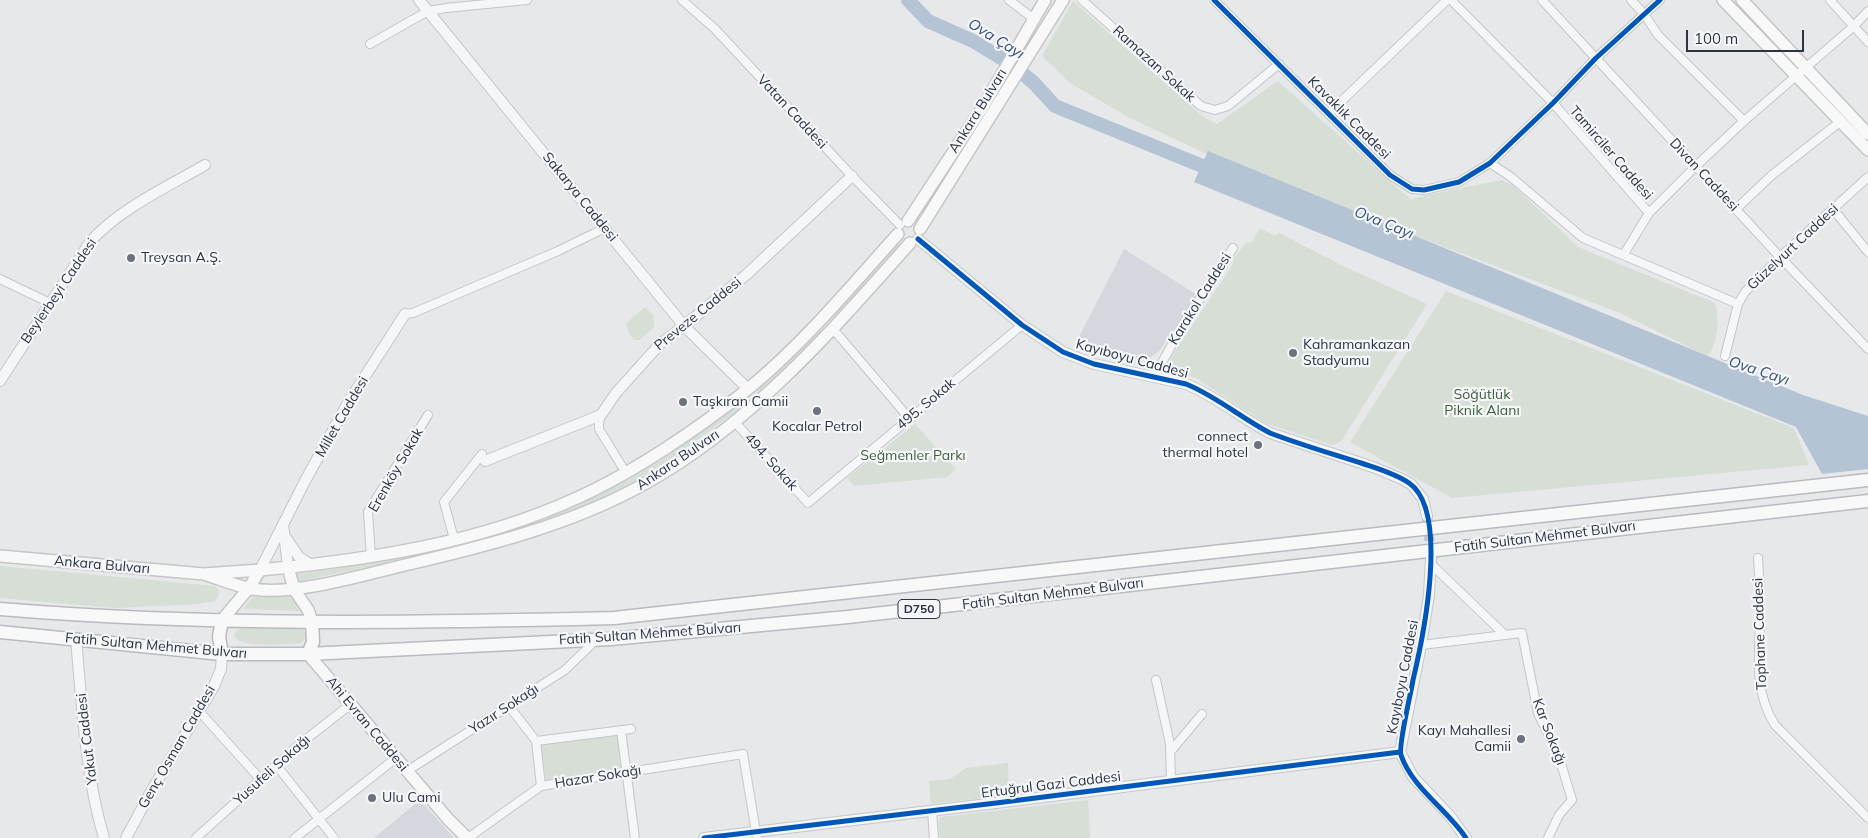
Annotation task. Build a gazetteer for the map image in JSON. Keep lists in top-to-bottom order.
{
  "streets": {
    "highway": ["Fatih Sultan Mehmet Bulvarı", "D750"],
    "main road": ["Ankara Bulvarı", "Ahi Evran Caddesi"],
    "street": [
      "Ramazan Sokak",
      "Vatan Caddesi",
      "Kavaklık Caddesi",
      "Tamirciler Caddesi",
      "Divan Caddesi",
      "Sakarya Caddesi",
      "Güzelyurt Caddesi",
      "Beylerbeyi Caddesi",
      "Karakol Caddesi",
      "Preveze Caddesi",
      "Kayıboyu Caddesi",
      "495. Sokak",
      "Millet Caddesi",
      "494. Sokak",
      "Erenköy Sokak",
      "Tophane Caddesi",
      "Yazır Sokağı",
      "Kar Sokağı",
      "Yakut Caddesi",
      "Genç Osman Caddesi",
      "Yusufeli Sokağı",
      "Hazar Sokağı",
      "Ertuğrul Gazi Caddesi"
    ]
  },
  "crossings": [
    ["Ramazan Sokak", "Kavaklık Caddesi"],
    ["Ankara Bulvarı", "Vatan Caddesi"],
    ["Ankara Bulvarı", "Sakarya Caddesi"],
    ["Ankara Bulvarı", "Kayıboyu Caddesi"],
    ["Ankara Bulvarı", "Millet Caddesi"],
    ["Ankara Bulvarı", "494. Sokak"],
    ["Ankara Bulvarı", "Erenköy Sokak"],
    ["Vatan Caddesi", "Preveze Caddesi"],
    ["Kavaklık Caddesi", "Tamirciler Caddesi"],
    ["Kavaklık Caddesi", "Divan Caddesi"],
    ["Divan Caddesi", "Güzelyurt Caddesi"],
    ["Sakarya Caddesi", "Preveze Caddesi"],
    ["Karakol Caddesi", "Kayıboyu Caddesi"],
    ["Kayıboyu Caddesi", "495. Sokak"],
    ["Kayıboyu Caddesi", "Ertuğrul Gazi Caddesi"],
    ["495. Sokak", "494. Sokak"],
    ["Fatih Sultan Mehmet Bulvarı", "Yazır Sokağı"],
    ["Fatih Sultan Mehmet Bulvarı", "Ahi Evran Caddesi"],
    ["Fatih Sultan Mehmet Bulvarı", "Yakut Caddesi"],
    ["Fatih Sultan Mehmet Bulvarı", "Genç Osman Caddesi"],
    ["Yazır Sokağı", "Ahi Evran Caddesi"],
    ["Ahi Evran Caddesi", "Yusufeli Sokağı"],
    ["Ahi Evran Caddesi", "Hazar Sokağı"],
    ["Hazar Sokağı", "Ertuğrul Gazi Caddesi"]
  ],
  "water": ["Ova Çayı"],
  "parks": ["Söğütlük Piknik Alanı", "Seğmenler Parkı"],
  "places": [
    "Treysan A.Ş.",
    "Kahramankazan Stadyumu",
    "Taşkıran Camii",
    "Kocalar Petrol",
    "connect thermal hotel",
    "Kayı Mahallesi Camii",
    "Ulu Cami"
  ],
  "scale_bar": "100 m"
}
